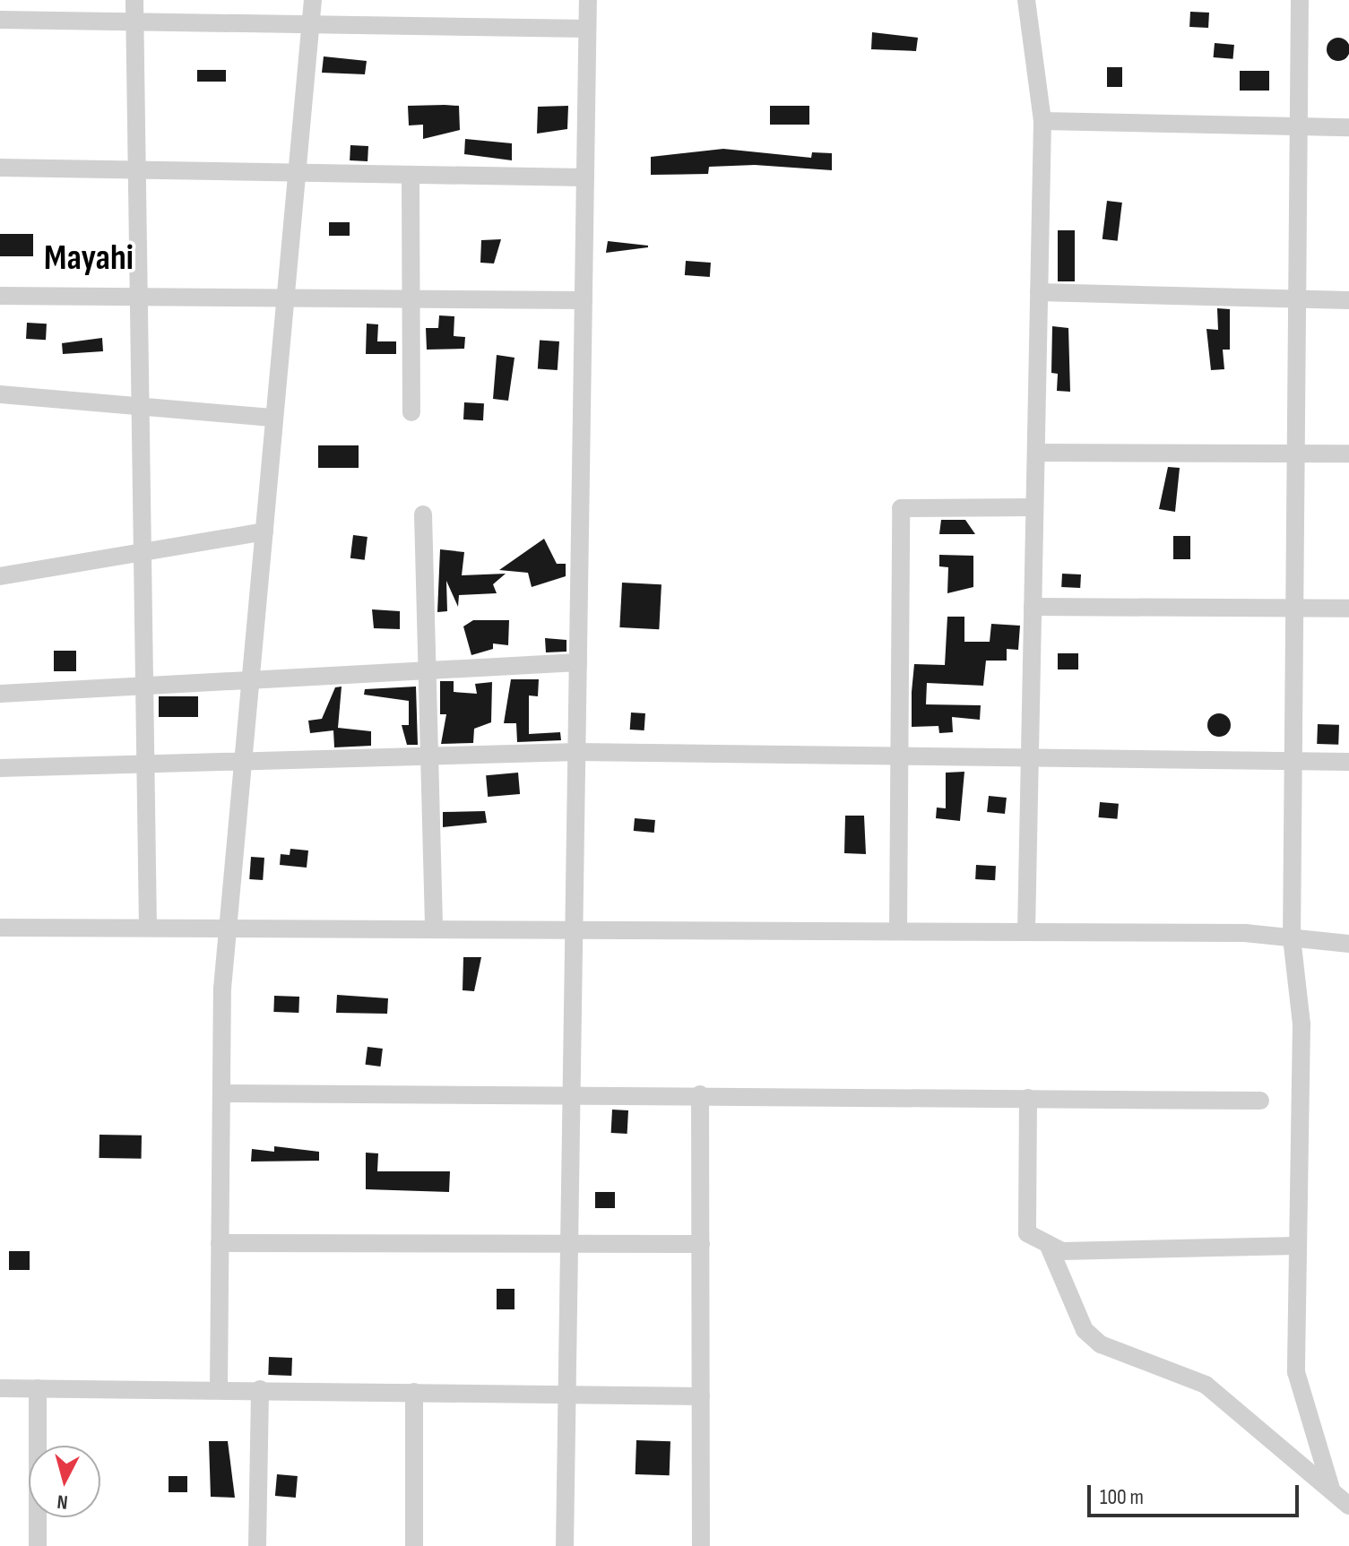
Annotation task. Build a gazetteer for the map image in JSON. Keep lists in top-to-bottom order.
{
  "districts": ["Mayahi"],
  "scale_bar": "100 m",
  "north": "bottom"
}
